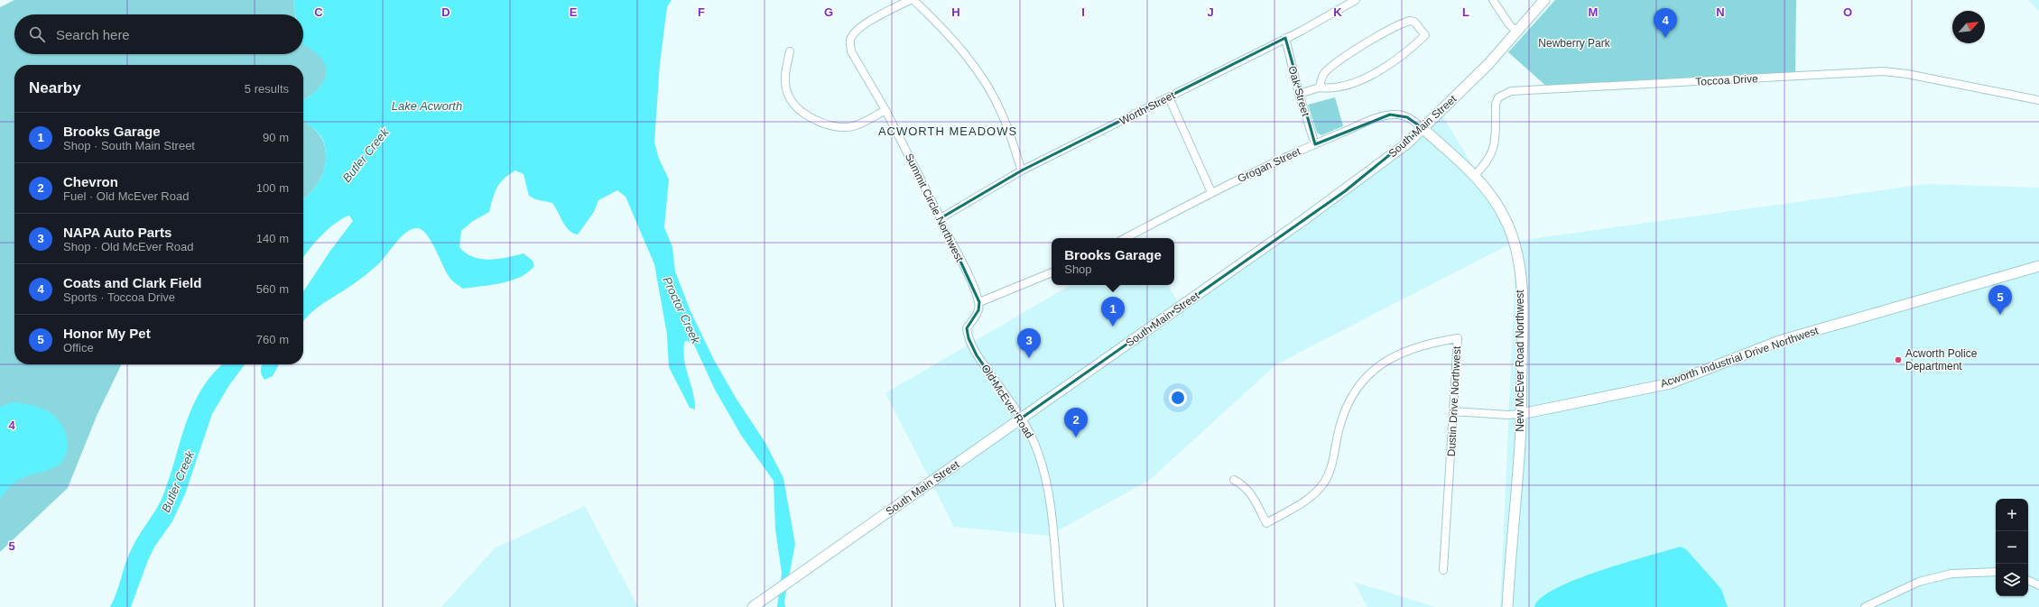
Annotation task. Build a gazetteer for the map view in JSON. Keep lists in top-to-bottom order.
{
  "streets": {
    "street": [
      "Toccoa Drive",
      "Oak Street",
      "Worth Street",
      "South Main Street",
      "Grogan Street",
      "Summit Circle Northwest",
      "Acworth Industrial Drive Northwest",
      "New McEver Road Northwest",
      "Old McEver Road",
      "Dustin Drive Northwest"
    ]
  },
  "crossings": [
    ["Toccoa Drive", "New McEver Road Northwest"],
    ["Oak Street", "Worth Street"],
    ["Oak Street", "Grogan Street"],
    ["Worth Street", "Summit Circle Northwest"],
    ["South Main Street", "Grogan Street"],
    ["South Main Street", "New McEver Road Northwest"],
    ["South Main Street", "Old McEver Road"],
    ["Grogan Street", "New McEver Road Northwest"],
    ["Summit Circle Northwest", "Old McEver Road"],
    ["Acworth Industrial Drive Northwest", "New McEver Road Northwest"]
  ],
  "districts": ["ACWORTH MEADOWS"],
  "water": ["Lake Acworth", "Butler Creek", "Proctor Creek"],
  "parks": ["Newberry Park"],
  "places": ["Acworth Police Department"],
  "north": "top right",
  "page": {
    "pins": [
      "4",
      "5",
      "1",
      "3",
      "2"
    ],
    "search": "Search here",
    "heading": ["Nearby", "5 results"],
    "list": [
      {
        "mark": "1",
        "name": "Brooks Garage",
        "note": "Shop · South Main Street",
        "value": "90 m"
      },
      {
        "mark": "2",
        "name": "Chevron",
        "note": "Fuel · Old McEver Road",
        "value": "100 m"
      },
      {
        "mark": "3",
        "name": "NAPA Auto Parts",
        "note": "Shop · Old McEver Road",
        "value": "140 m"
      },
      {
        "mark": "4",
        "name": "Coats and Clark Field",
        "note": "Sports · Toccoa Drive",
        "value": "560 m"
      },
      {
        "mark": "5",
        "name": "Honor My Pet",
        "note": "Office",
        "value": "760 m"
      }
    ],
    "popup": ["Brooks Garage", "Shop"],
    "map_buttons": ["+", "−"]
  },
  "grid": {
    "columns": [
      "C",
      "D",
      "E",
      "F",
      "G",
      "H",
      "I",
      "J",
      "K",
      "L",
      "M",
      "N",
      "O"
    ],
    "rows": ["4", "5"]
  }
}
